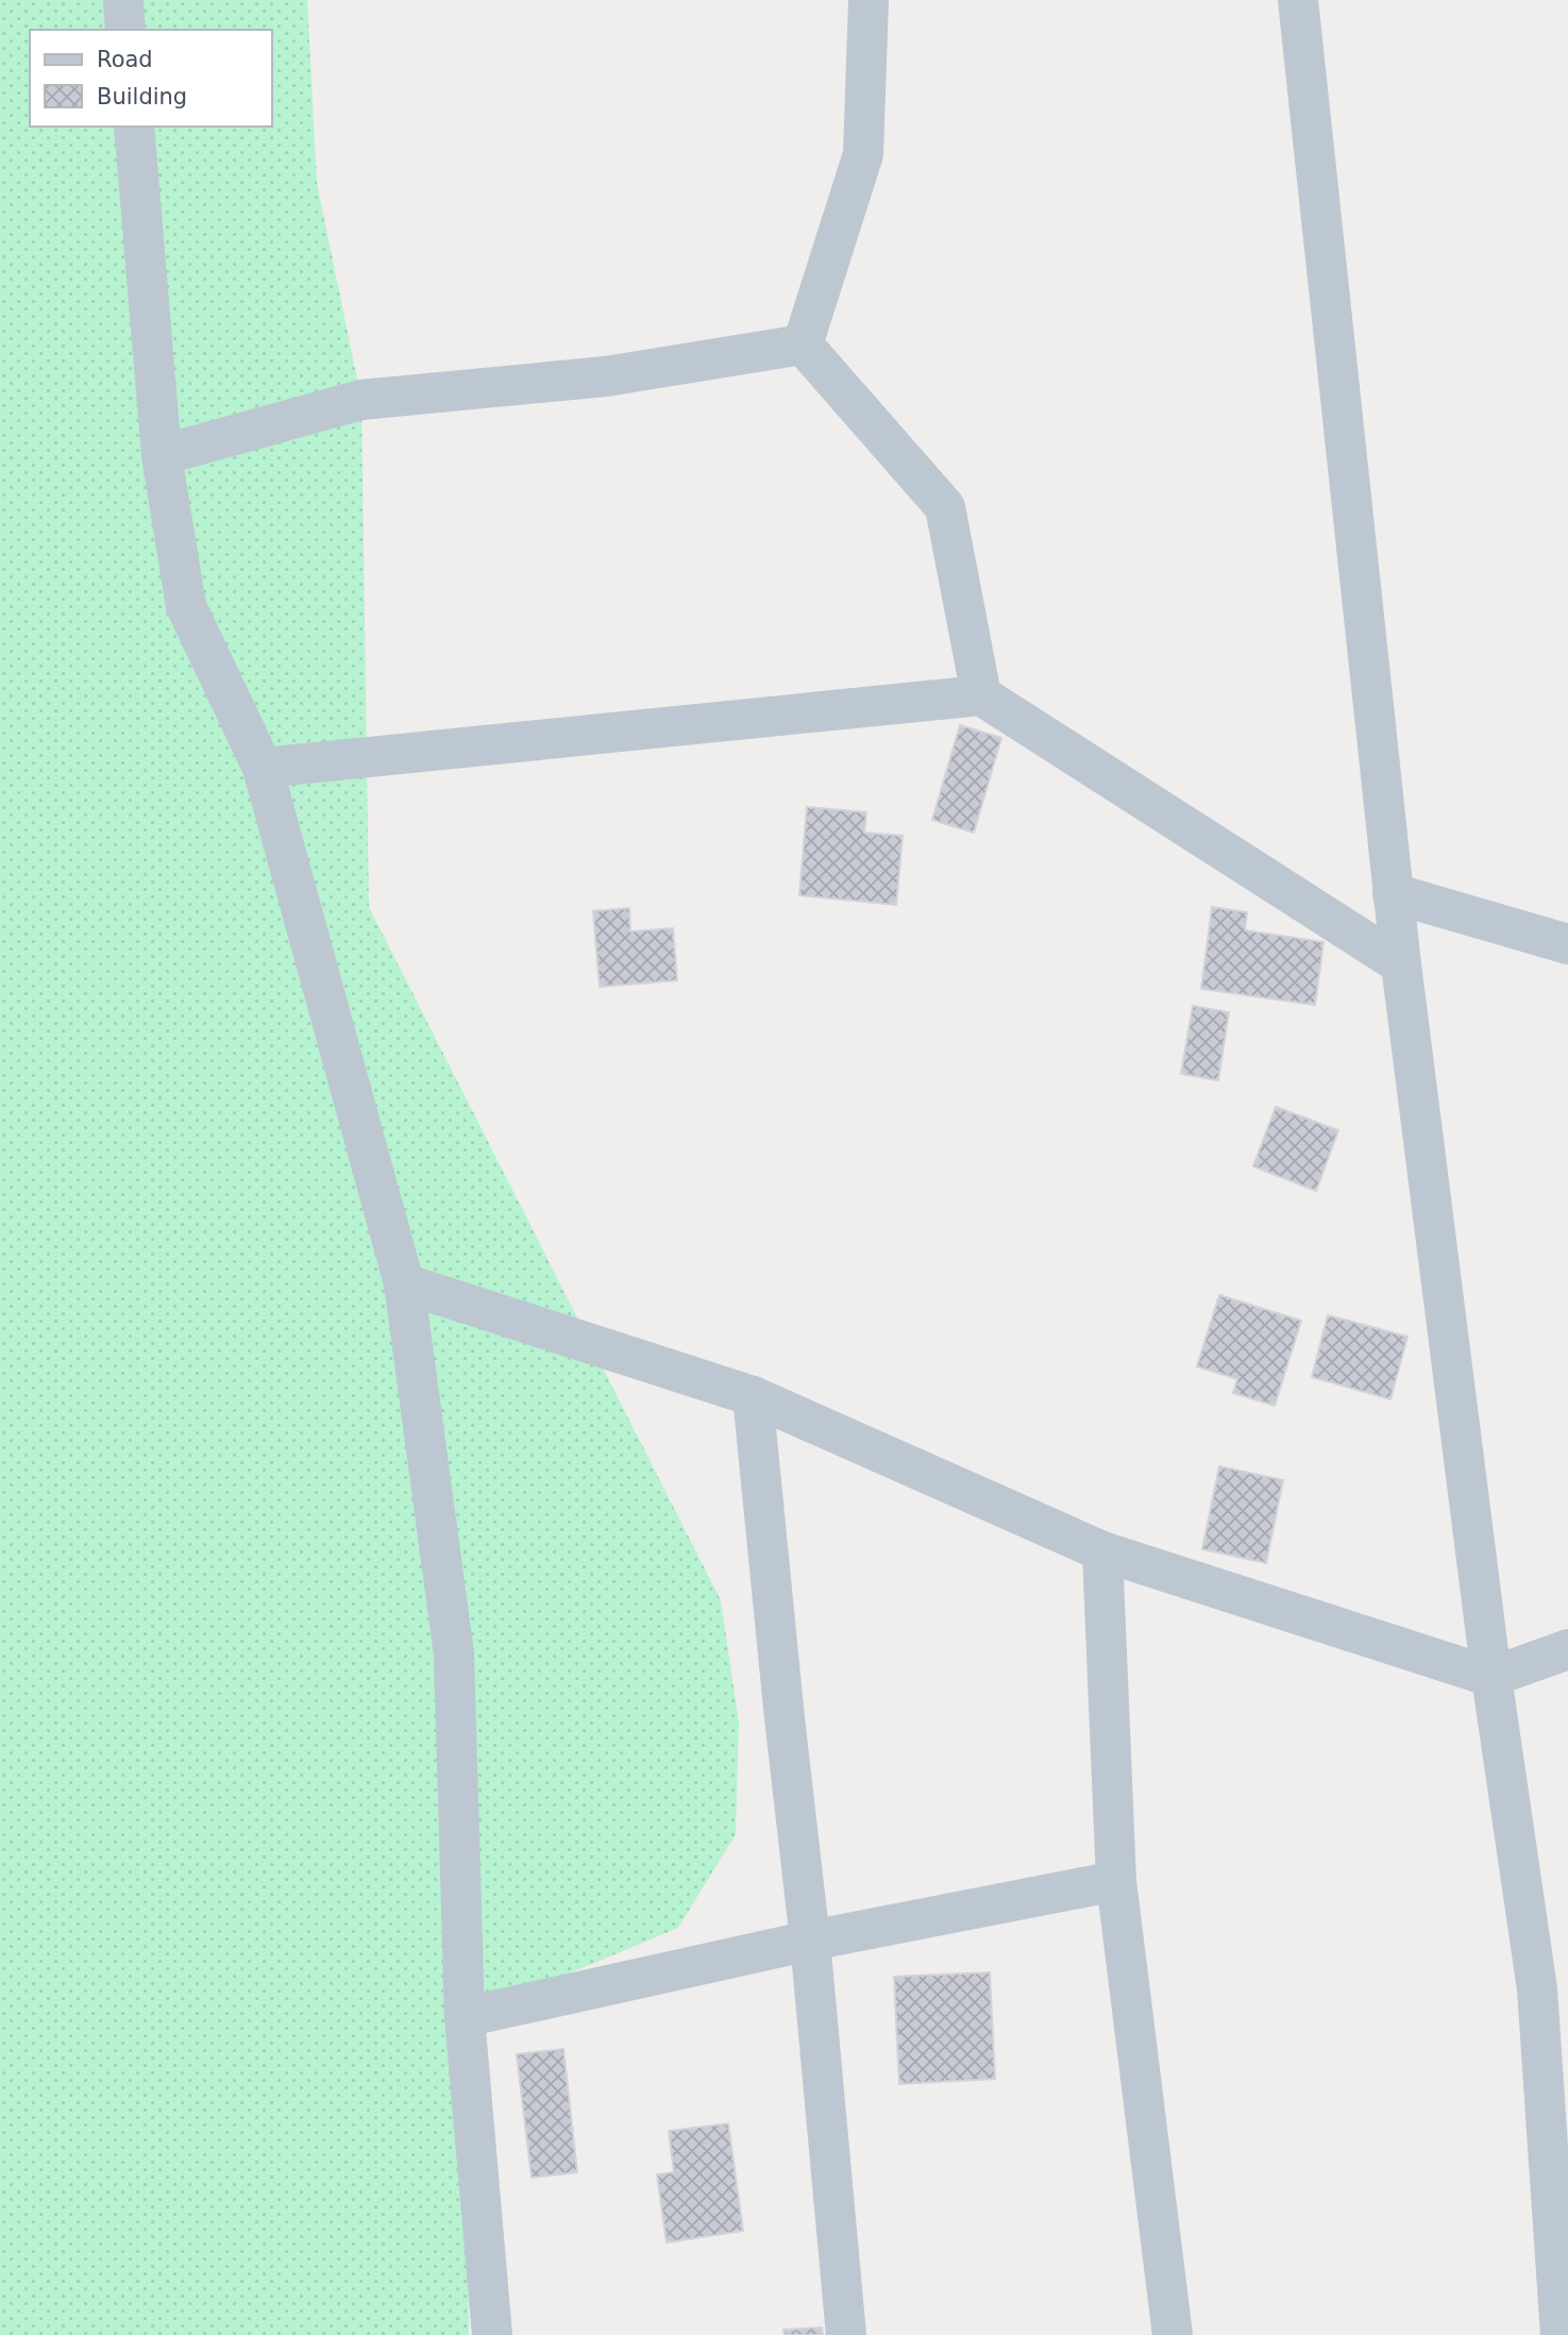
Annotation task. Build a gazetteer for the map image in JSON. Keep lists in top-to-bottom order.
{
  "legend": ["Road", "Building"]
}
